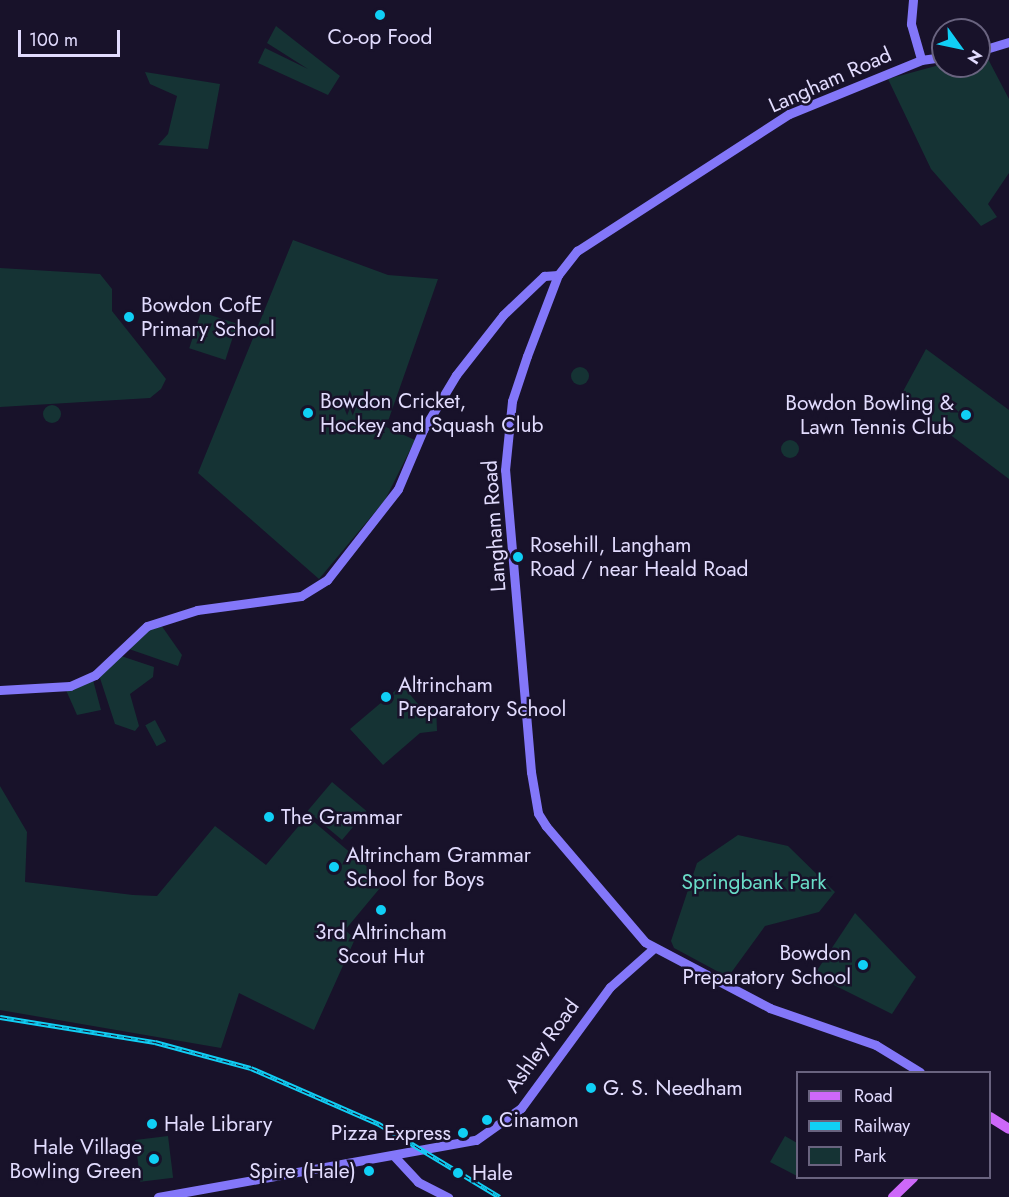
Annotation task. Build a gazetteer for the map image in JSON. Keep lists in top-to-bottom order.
{
  "streets": {
    "main road": ["Langham Road", "Ashley Road"]
  },
  "crossings": [
    ["Langham Road", "Ashley Road"]
  ],
  "parks": ["Springbank Park"],
  "places": [
    "Co-op Food",
    "Bowdon CofE Primary School",
    "Bowdon Cricket, Hockey and Squash Club",
    "Bowdon Bowling & Lawn Tennis Club",
    "Rosehill, Langham Road / near Heald Road",
    "Altrincham Preparatory School",
    "The Grammar",
    "Altrincham Grammar School for Boys",
    "3rd Altrincham Scout Hut",
    "Bowdon Preparatory School",
    "G. S. Needham",
    "Cinamon",
    "Hale Library",
    "Pizza Express",
    "Hale Village Bowling Green",
    "Spire (Hale)",
    "Hale"
  ],
  "legend": ["Road", "Railway", "Park"],
  "scale_bar": "100 m",
  "north": "bottom right"
}
